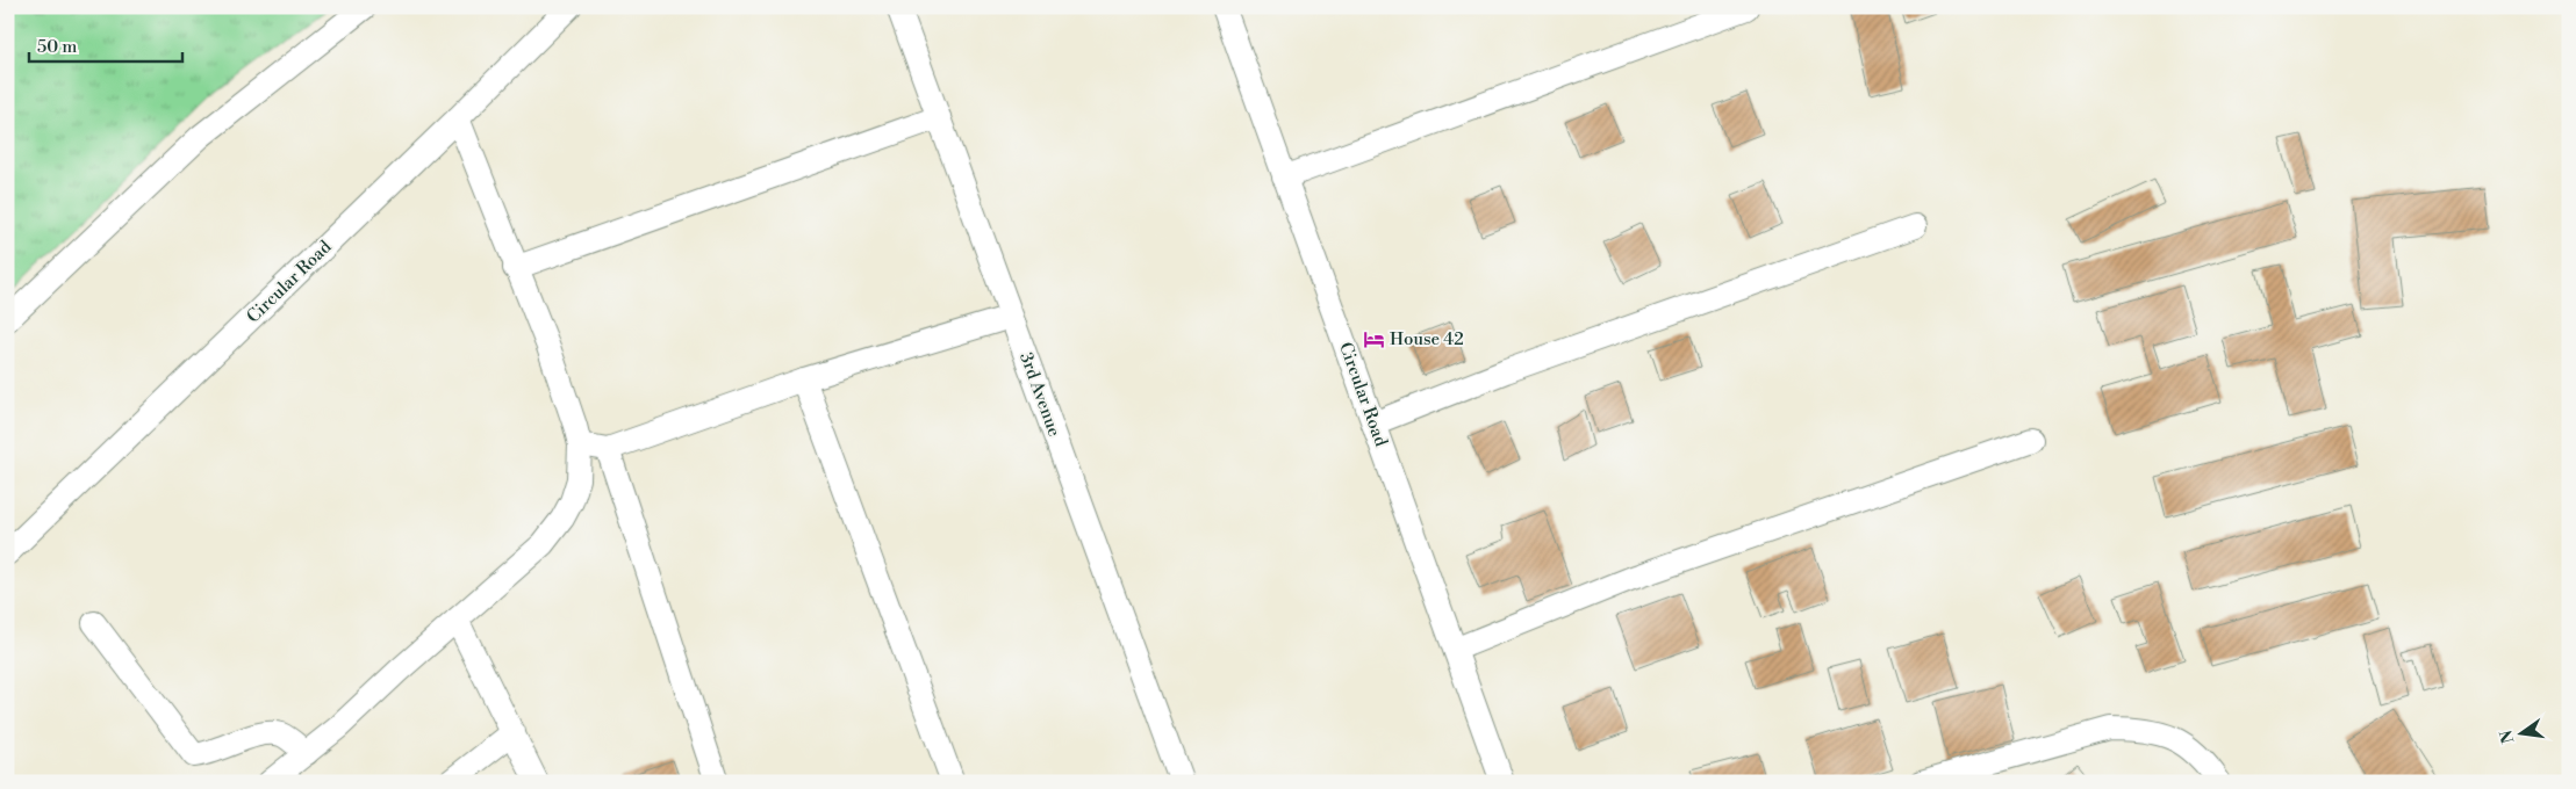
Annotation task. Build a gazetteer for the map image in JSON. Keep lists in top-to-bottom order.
{
  "streets": {
    "street": ["Circular Road", "3rd Avenue"]
  },
  "places": {
    "hotel": ["House 42"]
  },
  "scale_bar": "50 m",
  "north": "left"
}
